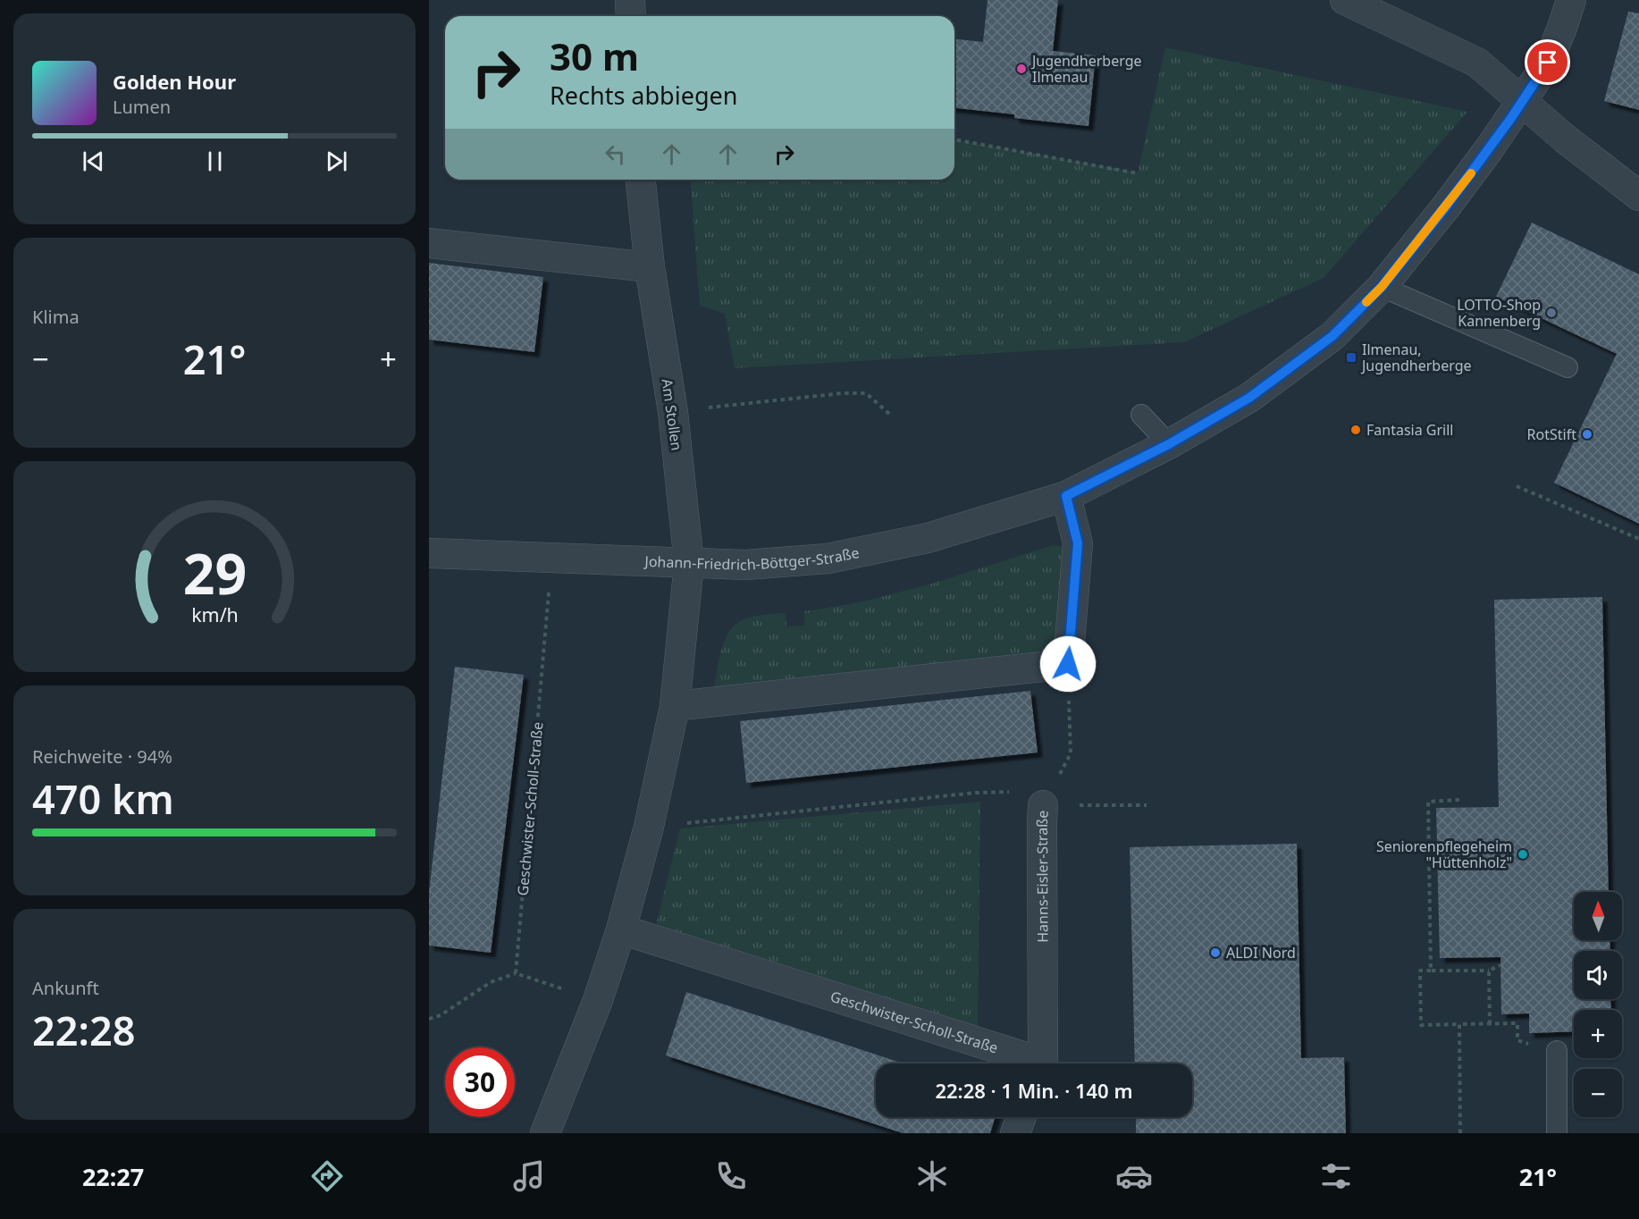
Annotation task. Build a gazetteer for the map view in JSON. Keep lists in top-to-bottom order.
{
  "streets": {
    "street": [
      "Am Stollen",
      "Johann-Friedrich-Böttger-Straße",
      "Geschwister-Scholl-Straße",
      "Hanns-Eisler-Straße"
    ]
  },
  "crossings": [
    ["Am Stollen", "Johann-Friedrich-Böttger-Straße"],
    ["Johann-Friedrich-Böttger-Straße", "Geschwister-Scholl-Straße"]
  ],
  "places": {
    "other": [
      "Jugendherberge Ilmenau",
      "LOTTO-Shop Kannenberg",
      "Fantasia Grill",
      "RotStift",
      "Seniorenpflegeheim \"Hüttenholz\"",
      "ALDI Nord"
    ],
    "transit": ["Ilmenau, Jugendherberge"]
  },
  "north": "top",
  "page": {
    "turn": ["30 m", "Rechts abbiegen"],
    "song": ["Golden Hour", "Lumen"],
    "tile": [
      "Klima",
      ["Reichweite · 94%", "470 km"],
      ["Ankunft", "22:28"]
    ],
    "heat": ["−", "21°", "+"],
    "map_buttons": ["+", "−"],
    "limit": "30",
    "trip": "22:28 · 1 Min. · 140 m",
    "tabs": ["22:27", "21°"],
    "gauge": ["29", "km/h"]
  }
}
